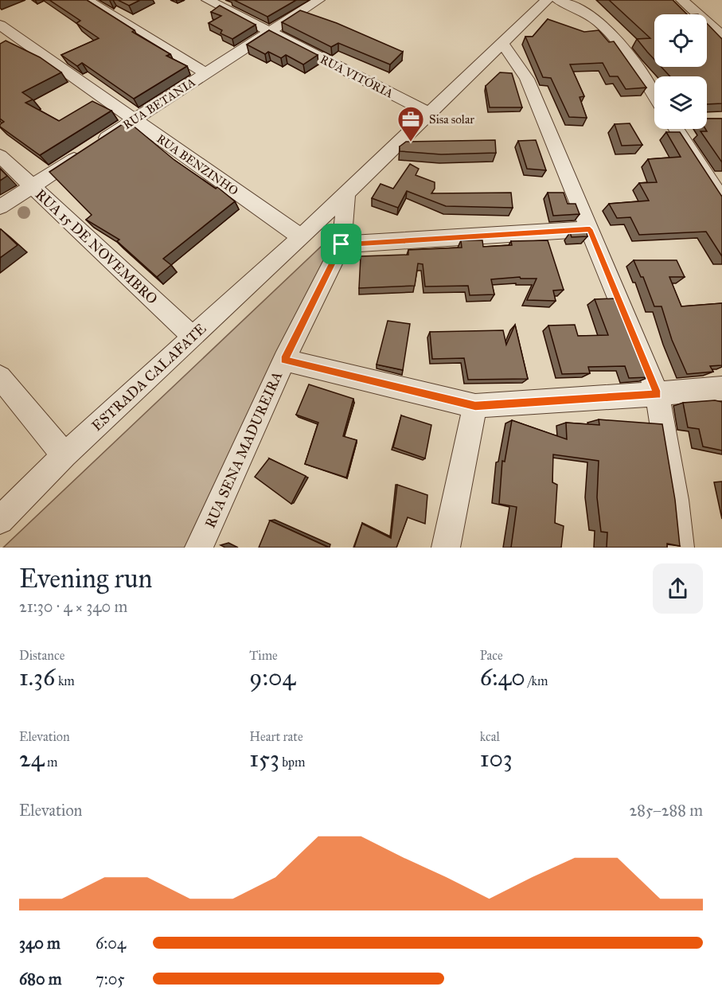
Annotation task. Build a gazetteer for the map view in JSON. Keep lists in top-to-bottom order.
{
  "streets": {
    "street": [
      "RUA VITÓRIA",
      "RUA BETANIA",
      "RUA BENZINHO",
      "RUA 15 DE NOVEMBRO",
      "ESTRADA CALAFATE",
      "RUA SENA MADUREIRA"
    ]
  },
  "crossings": [
    ["RUA VITÓRIA", "RUA BETANIA"],
    ["RUA VITÓRIA", "ESTRADA CALAFATE"],
    ["RUA BETANIA", "RUA BENZINHO"],
    ["RUA BETANIA", "RUA 15 DE NOVEMBRO"],
    ["RUA BENZINHO", "ESTRADA CALAFATE"],
    ["RUA 15 DE NOVEMBRO", "ESTRADA CALAFATE"],
    ["ESTRADA CALAFATE", "RUA SENA MADUREIRA"]
  ],
  "places": {
    "office": ["Sisa solar"]
  },
  "page": {
    "heading": ["Evening run", "21:30 · 4 × 340 m"],
    "stats": [
      ["Distance", "1.36 km"],
      ["Time", "9:04"],
      ["Pace", "6:40 /km"],
      ["Elevation", "24 m"],
      ["Heart rate", "153 bpm"],
      ["kcal", "103"]
    ],
    "chart": ["Elevation", "285–288 m"],
    "list": [
      {
        "name": "340 m",
        "note": "6:04"
      },
      {
        "name": "680 m",
        "note": "7:05"
      }
    ]
  }
}
